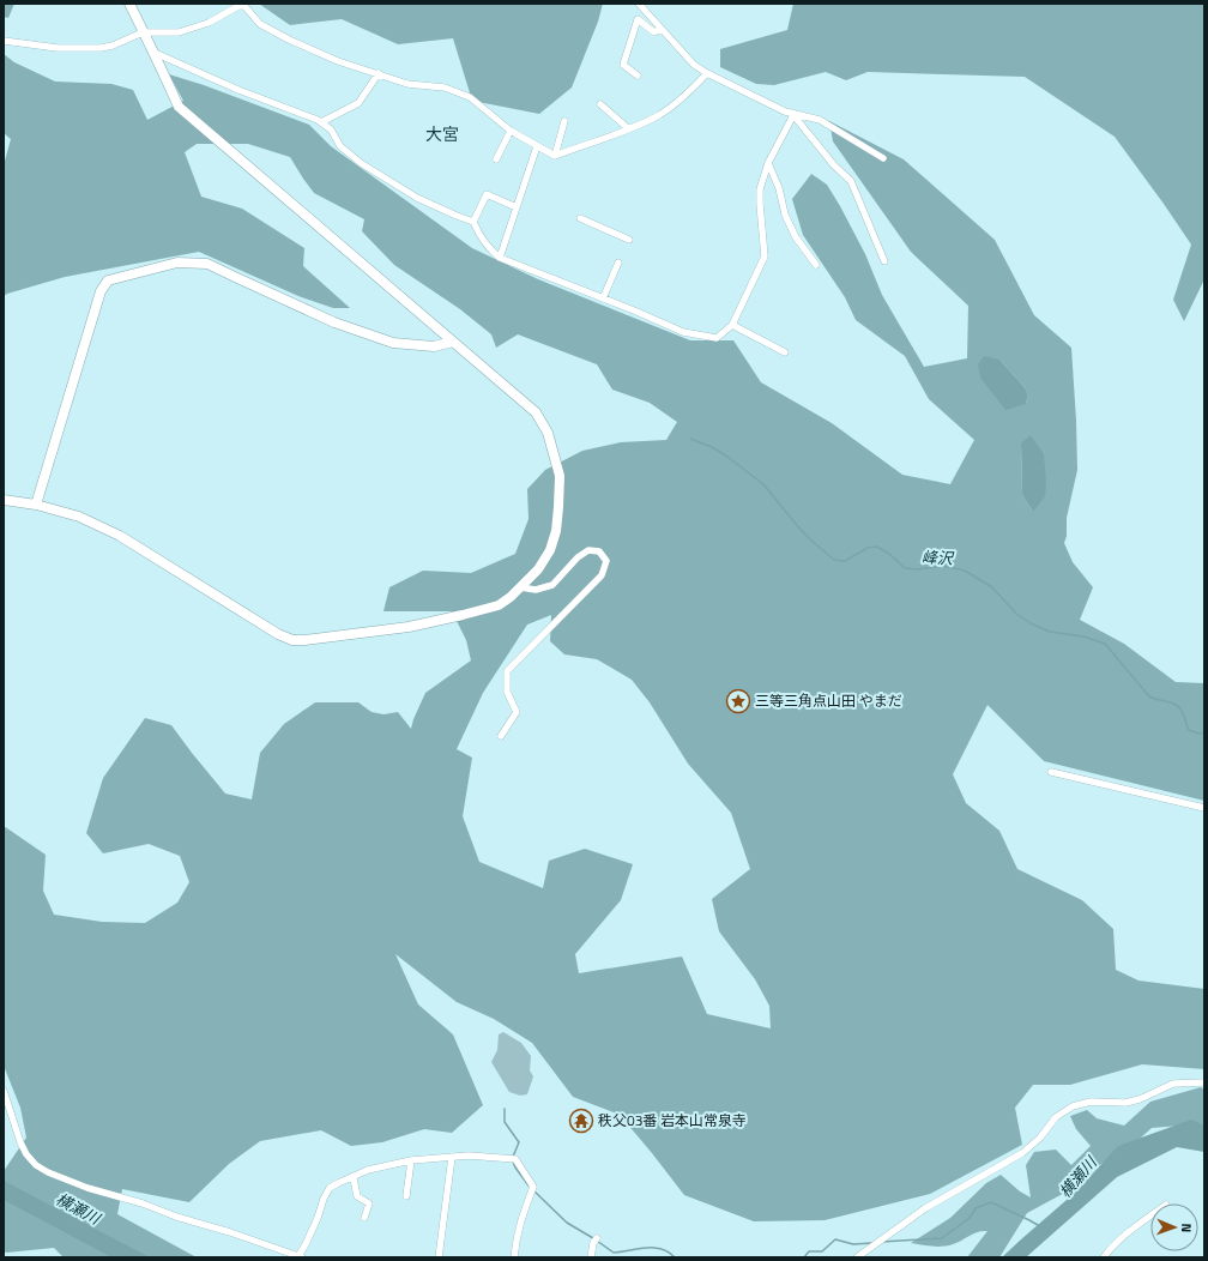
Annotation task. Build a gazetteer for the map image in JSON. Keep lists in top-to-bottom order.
{
  "districts": ["大宮"],
  "water": ["峰沢", "横瀬川"],
  "places": {
    "place": ["三等三角点山田 やまだ"],
    "temple": ["秩父03番 岩本山常泉寺"]
  },
  "north": "right"
}
